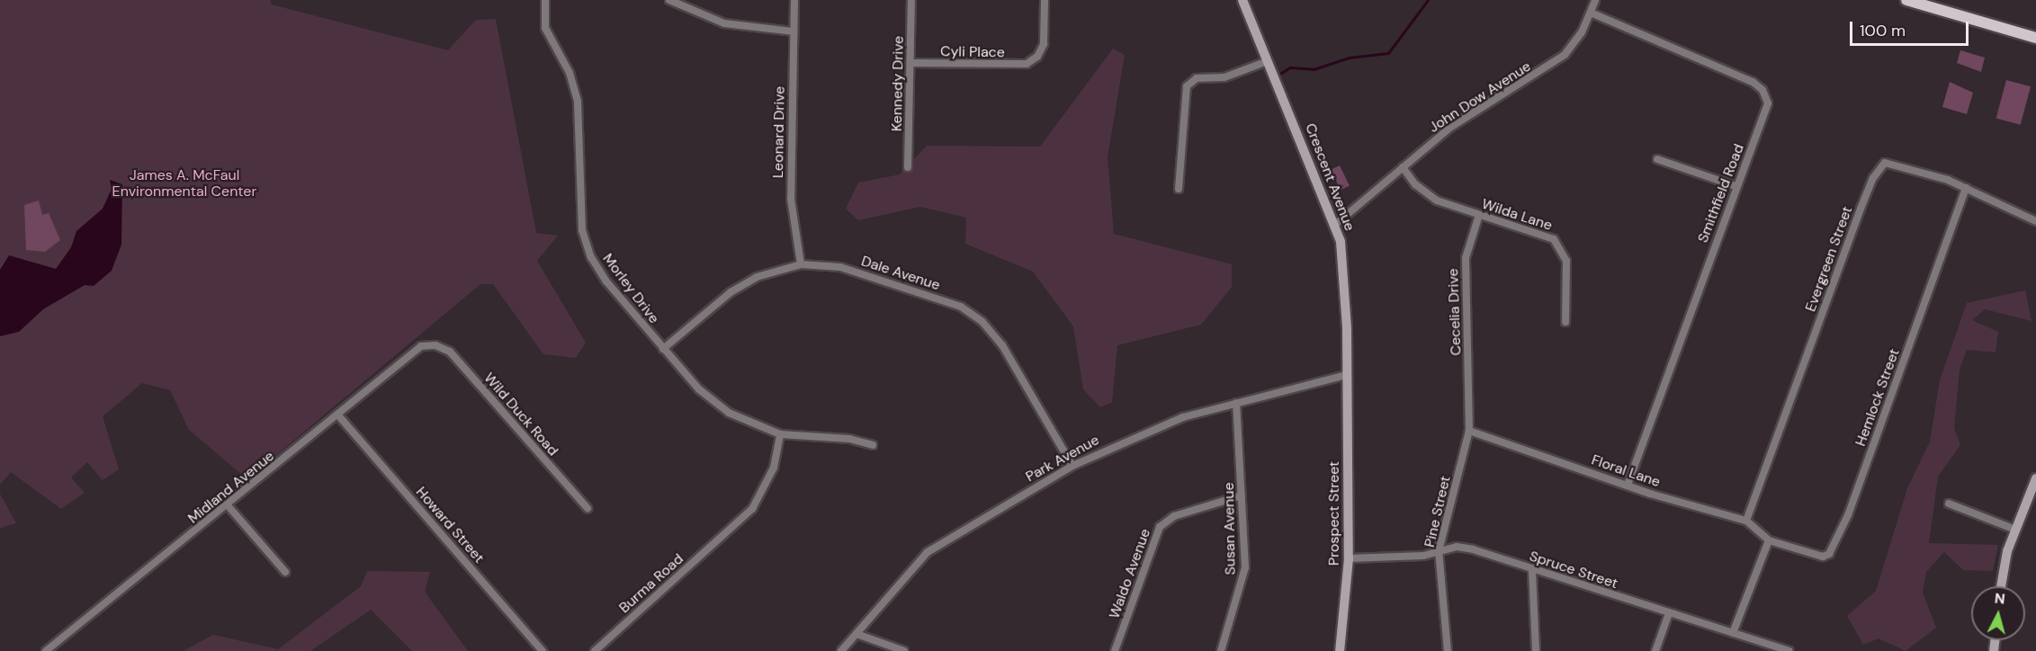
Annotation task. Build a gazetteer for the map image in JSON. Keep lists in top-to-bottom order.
{
  "streets": {
    "main road": ["Crescent Avenue", "Prospect Street"],
    "street": [
      "Cyli Place",
      "Kennedy Drive",
      "John Dow Avenue",
      "Leonard Drive",
      "Smithfield Road",
      "Wilda Lane",
      "Evergreen Street",
      "Dale Avenue",
      "Morley Drive",
      "Cecelia Drive",
      "Hemlock Street",
      "Wild Duck Road",
      "Park Avenue",
      "Floral Lane",
      "Midland Avenue",
      "Pine Street",
      "Howard Street",
      "Susan Avenue",
      "Spruce Street",
      "Waldo Avenue",
      "Burma Road"
    ]
  },
  "crossings": [
    ["Cyli Place", "Kennedy Drive"],
    ["John Dow Avenue", "Crescent Avenue"],
    ["John Dow Avenue", "Smithfield Road"],
    ["John Dow Avenue", "Wilda Lane"],
    ["Leonard Drive", "Dale Avenue"],
    ["Crescent Avenue", "Park Avenue"],
    ["Crescent Avenue", "Prospect Street"],
    ["Smithfield Road", "Floral Lane"],
    ["Wilda Lane", "Cecelia Drive"],
    ["Evergreen Street", "Hemlock Street"],
    ["Evergreen Street", "Floral Lane"],
    ["Dale Avenue", "Morley Drive"],
    ["Dale Avenue", "Park Avenue"],
    ["Morley Drive", "Burma Road"],
    ["Cecelia Drive", "Pine Street"],
    ["Hemlock Street", "Floral Lane"],
    ["Wild Duck Road", "Midland Avenue"],
    ["Park Avenue", "Prospect Street"],
    ["Park Avenue", "Susan Avenue"],
    ["Floral Lane", "Pine Street"],
    ["Midland Avenue", "Howard Street"],
    ["Pine Street", "Spruce Street"],
    ["Prospect Street", "Spruce Street"],
    ["Susan Avenue", "Waldo Avenue"]
  ],
  "parks": ["James A. McFaul Environmental Center"],
  "scale_bar": "100 m",
  "north": "top"
}
